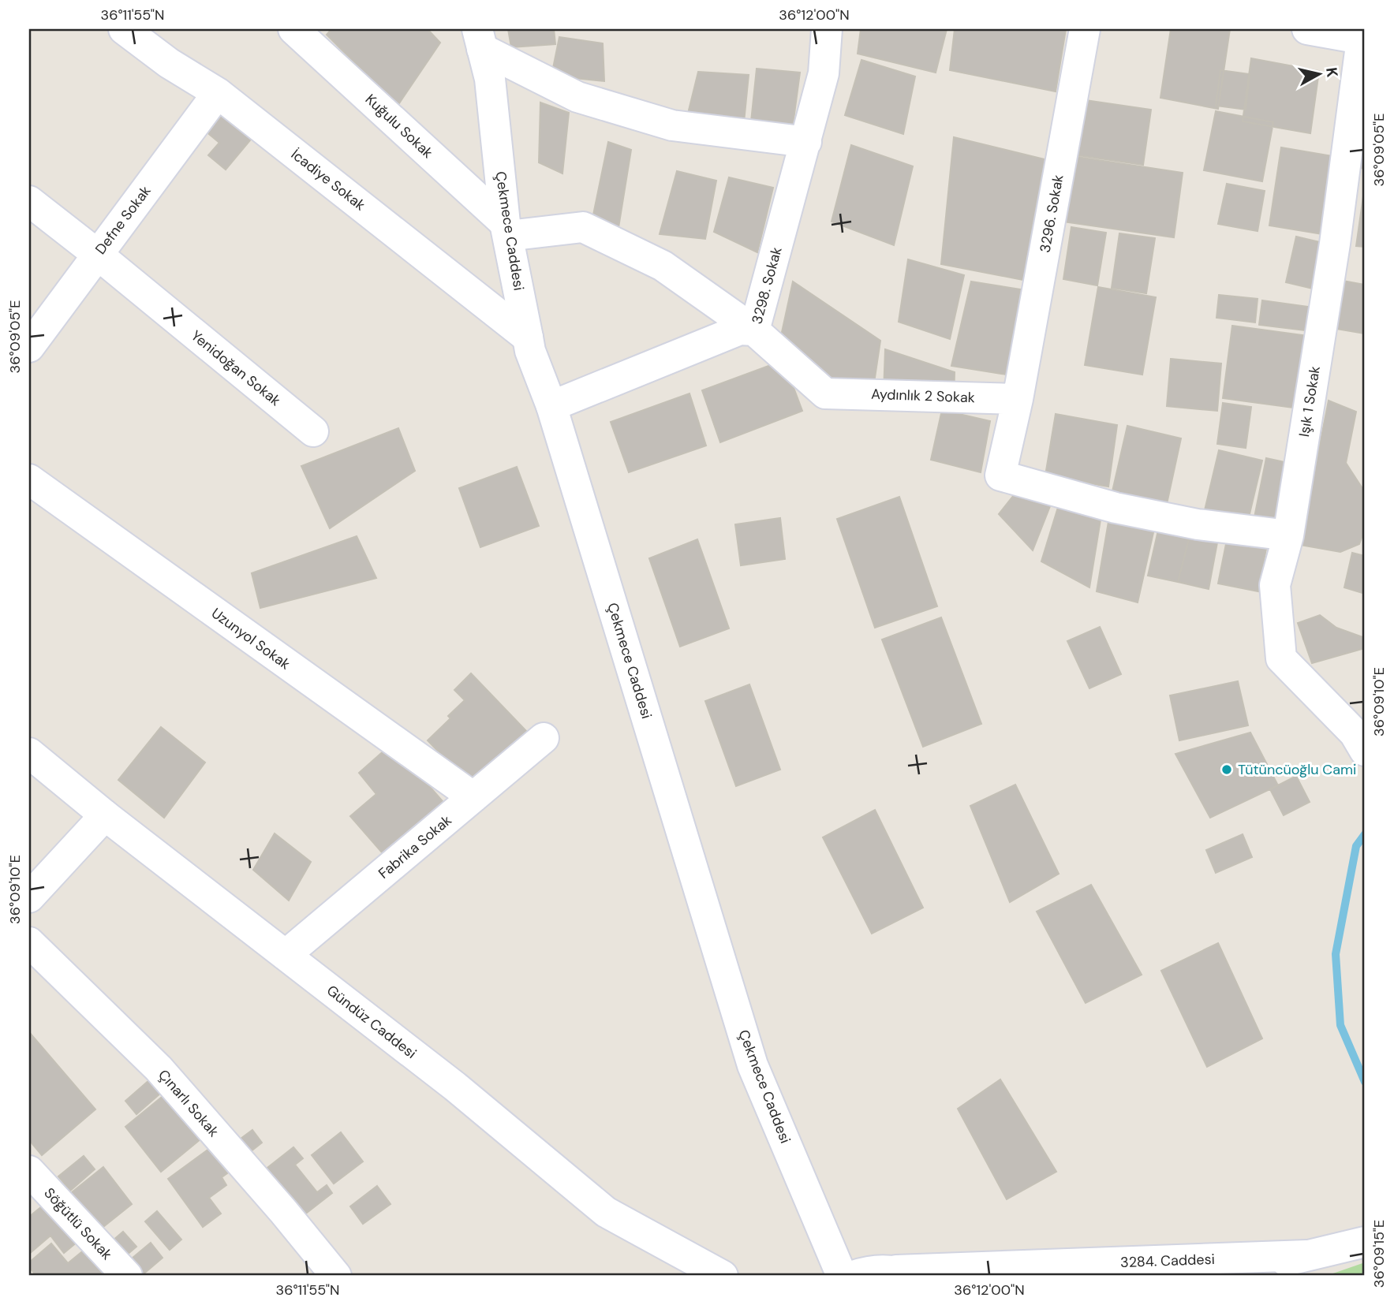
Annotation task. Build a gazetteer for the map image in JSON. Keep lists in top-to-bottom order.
{
  "streets": {
    "street": [
      "Kuğulu Sokak",
      "İcadiye Sokak",
      "3296. Sokak",
      "Defne Sokak",
      "Çekmece Caddesi",
      "3298. Sokak",
      "Yenidoğan Sokak",
      "Aydınlık 2 Sokak",
      "Işık 1 Sokak",
      "Uzunyol Sokak",
      "Fabrika Sokak",
      "Gündüz Caddesi",
      "Çınarlı Sokak",
      "Söğütlü Sokak",
      "3284. Caddesi"
    ]
  },
  "crossings": [
    ["Kuğulu Sokak", "Çekmece Caddesi"],
    ["Kuğulu Sokak", "Aydınlık 2 Sokak"],
    ["İcadiye Sokak", "Defne Sokak"],
    ["İcadiye Sokak", "Çekmece Caddesi"],
    ["3296. Sokak", "Aydınlık 2 Sokak"],
    ["Defne Sokak", "Yenidoğan Sokak"],
    ["Çekmece Caddesi", "3298. Sokak"],
    ["Çekmece Caddesi", "Aydınlık 2 Sokak"],
    ["3298. Sokak", "Aydınlık 2 Sokak"],
    ["Uzunyol Sokak", "Fabrika Sokak"],
    ["Fabrika Sokak", "Gündüz Caddesi"]
  ],
  "places": ["Tütüncüoğlu Cami"],
  "north": "right",
  "coordinates": [
    "36°11'55\"N",
    "36°12'00\"N",
    "36°09'05\"E",
    "36°09'10\"E",
    "36°09'15\"E"
  ]
}
